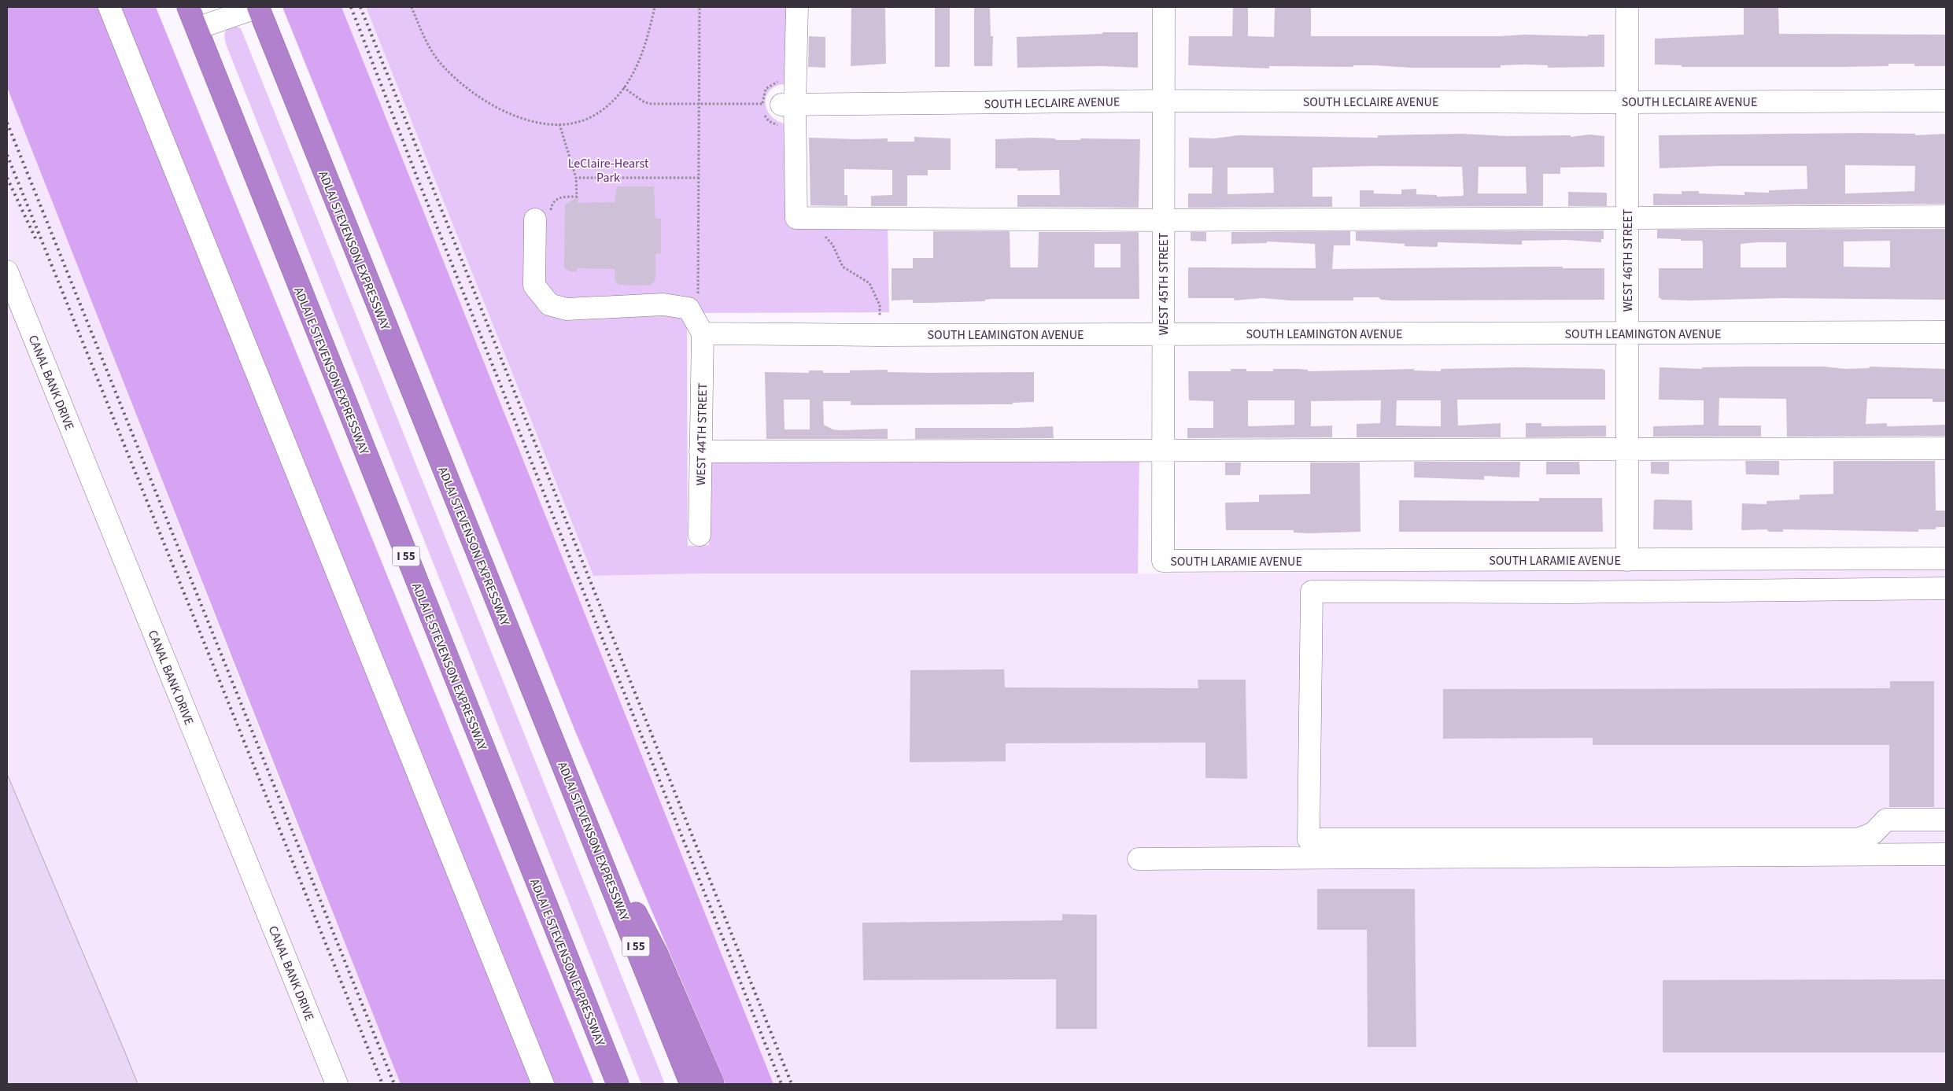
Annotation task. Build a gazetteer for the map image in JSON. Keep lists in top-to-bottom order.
{
  "streets": {
    "highway": ["ADLAI STEVENSON EXPRESSWAY", "ADLAI E STEVENSON EXPRESSWAY", "I 55"],
    "street": [
      "SOUTH LECLAIRE AVENUE",
      "WEST 46TH STREET",
      "WEST 45TH STREET",
      "SOUTH LEAMINGTON AVENUE",
      "CANAL BANK DRIVE",
      "WEST 44TH STREET",
      "SOUTH LARAMIE AVENUE"
    ]
  },
  "crossings": [
    ["SOUTH LECLAIRE AVENUE", "WEST 46TH STREET"],
    ["SOUTH LECLAIRE AVENUE", "WEST 45TH STREET"],
    ["WEST 46TH STREET", "SOUTH LEAMINGTON AVENUE"],
    ["WEST 46TH STREET", "SOUTH LARAMIE AVENUE"],
    ["WEST 45TH STREET", "SOUTH LEAMINGTON AVENUE"],
    ["WEST 45TH STREET", "SOUTH LARAMIE AVENUE"],
    ["SOUTH LEAMINGTON AVENUE", "WEST 44TH STREET"],
    ["ADLAI E STEVENSON EXPRESSWAY", "I 55"]
  ],
  "parks": ["LeClaire-Hearst Park"]
}
